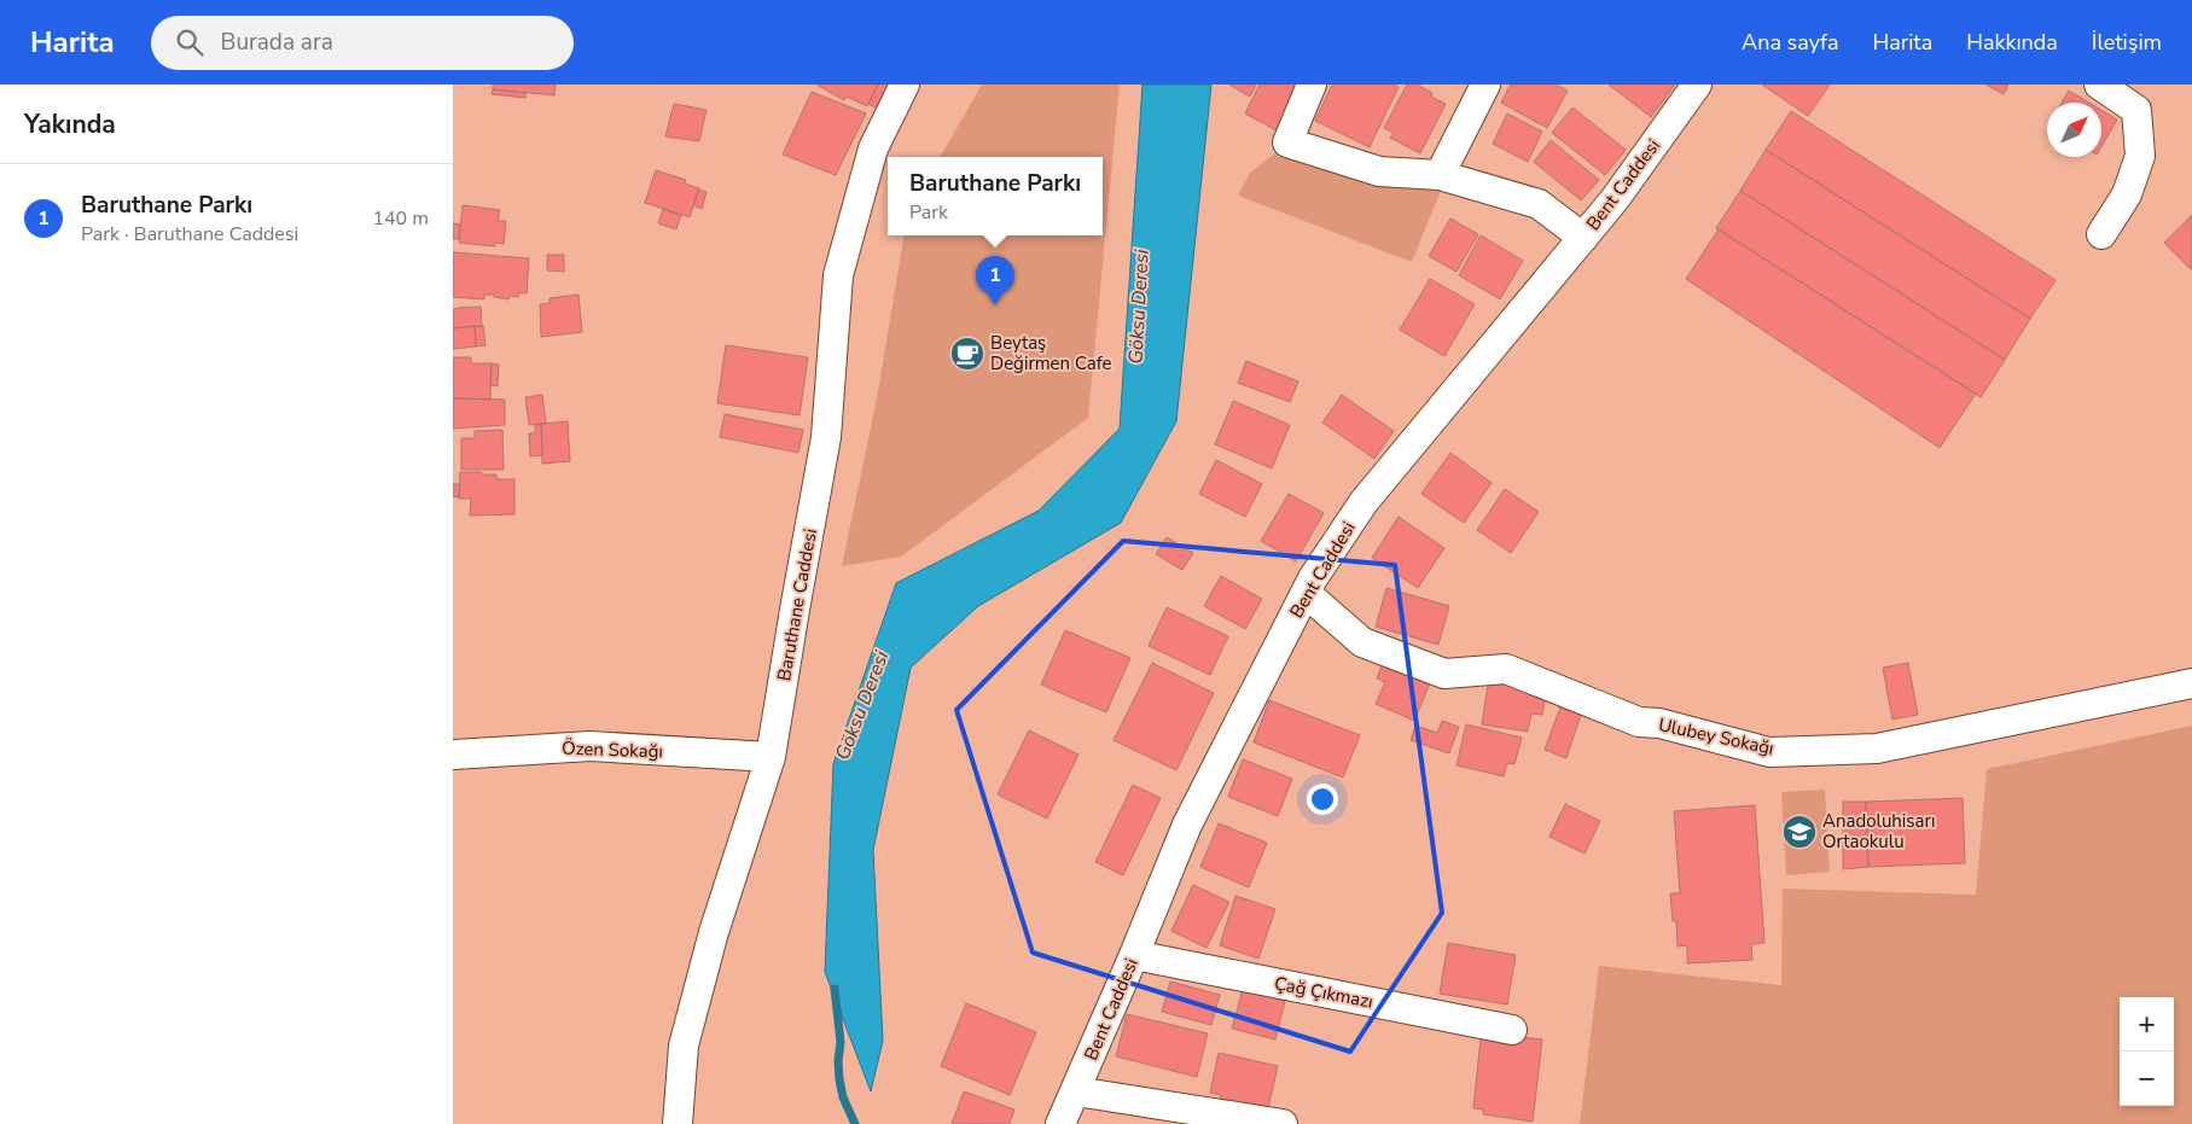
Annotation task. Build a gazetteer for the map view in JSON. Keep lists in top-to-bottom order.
{
  "streets": {
    "street": [
      "Bent Caddesi",
      "Baruthane Caddesi",
      "Ulubey Sokağı",
      "Özen Sokağı",
      "Çağ Çıkmazı"
    ]
  },
  "crossings": [
    ["Bent Caddesi", "Ulubey Sokağı"],
    ["Bent Caddesi", "Çağ Çıkmazı"],
    ["Baruthane Caddesi", "Özen Sokağı"]
  ],
  "water": ["Göksu Deresi"],
  "places": {
    "cafe": ["Beytaş Değirmen Cafe"],
    "school or university": ["Anadoluhisarı Ortaokulu"]
  },
  "north": "top right",
  "page": {
    "header": "Harita",
    "search": "Burada ara",
    "nav": [
      "Ana sayfa",
      "Harita",
      "Hakkında",
      "İletişim"
    ],
    "heading": "Yakında",
    "popup": ["Baruthane Parkı", "Park"],
    "list": [
      {
        "mark": "1",
        "name": "Baruthane Parkı",
        "note": "Park · Baruthane Caddesi",
        "value": "140 m"
      }
    ],
    "pins": "1",
    "map_buttons": ["+", "−"]
  }
}
